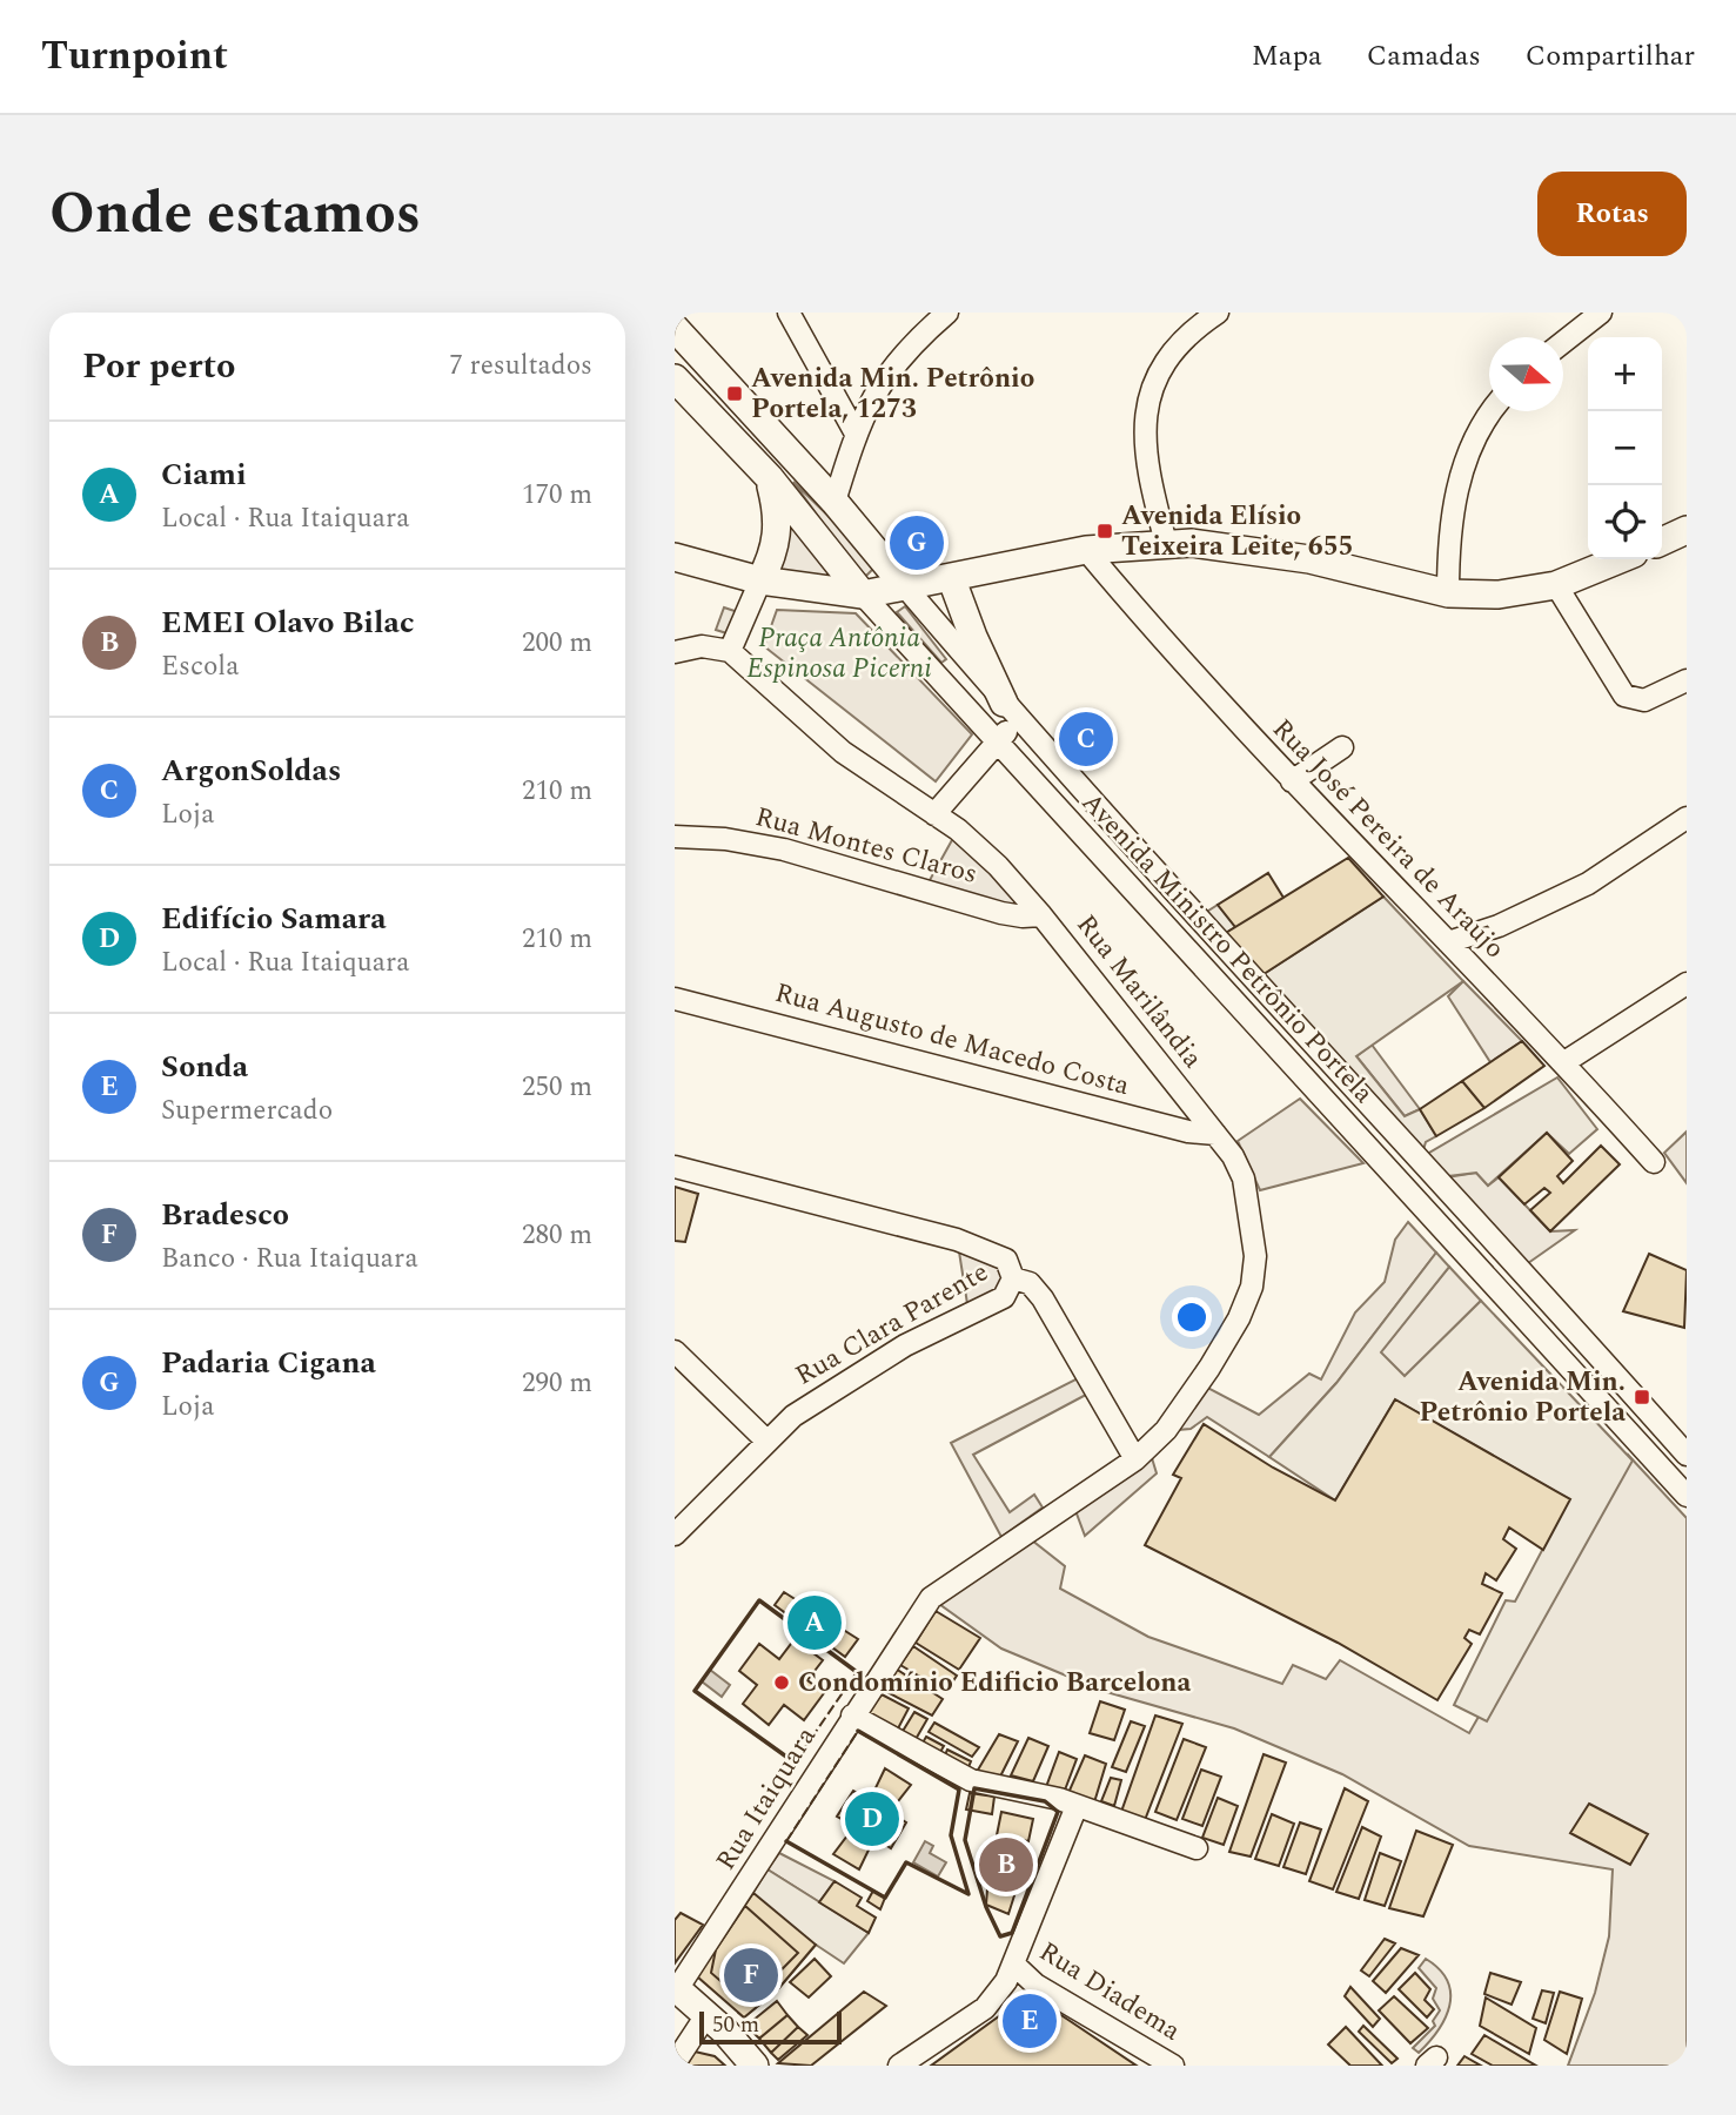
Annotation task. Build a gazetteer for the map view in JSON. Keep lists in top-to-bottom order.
{
  "streets": {
    "main road": ["Avenida Ministro Petrônio Portela"],
    "street": [
      "Rua José Pereira de Araújo",
      "Rua Montes Claros",
      "Rua Marilândia",
      "Rua Augusto de Macedo Costa",
      "Rua Clara Parente",
      "Rua Itaiquara",
      "Rua Diadema"
    ]
  },
  "crossings": [
    ["Rua Montes Claros", "Rua Marilândia"],
    ["Rua Marilândia", "Rua Augusto de Macedo Costa"],
    ["Rua Marilândia", "Rua Itaiquara"]
  ],
  "parks": ["Praça Antônia Espinosa Picerni"],
  "places": {
    "transit": ["Avenida Min. Petrônio Portela, 1273", "Avenida Elísio Teixeira Leite, 655", "Avenida Min. Petrônio Portela"],
    "other": ["Condomínio Edificio Barcelona"]
  },
  "scale_bar": "50 m",
  "north": "right",
  "page": {
    "header": "Turnpoint",
    "nav": ["Mapa", "Camadas", "Compartilhar"],
    "title": "Onde estamos",
    "buttons": "Rotas",
    "heading": ["Por perto", "7 resultados"],
    "map_buttons": ["+", "−"],
    "list": [
      {
        "mark": "A",
        "name": "Ciami",
        "note": "Local · Rua Itaiquara",
        "value": "170 m"
      },
      {
        "mark": "B",
        "name": "EMEI Olavo Bilac",
        "note": "Escola",
        "value": "200 m"
      },
      {
        "mark": "C",
        "name": "ArgonSoldas",
        "note": "Loja",
        "value": "210 m"
      },
      {
        "mark": "D",
        "name": "Edifício Samara",
        "note": "Local · Rua Itaiquara",
        "value": "210 m"
      },
      {
        "mark": "E",
        "name": "Sonda",
        "note": "Supermercado",
        "value": "250 m"
      },
      {
        "mark": "F",
        "name": "Bradesco",
        "note": "Banco · Rua Itaiquara",
        "value": "280 m"
      },
      {
        "mark": "G",
        "name": "Padaria Cigana",
        "note": "Loja",
        "value": "290 m"
      }
    ],
    "pins": [
      "G",
      "C",
      "A",
      "D",
      "B",
      "F",
      "E"
    ],
    "scale": "50 m"
  }
}
